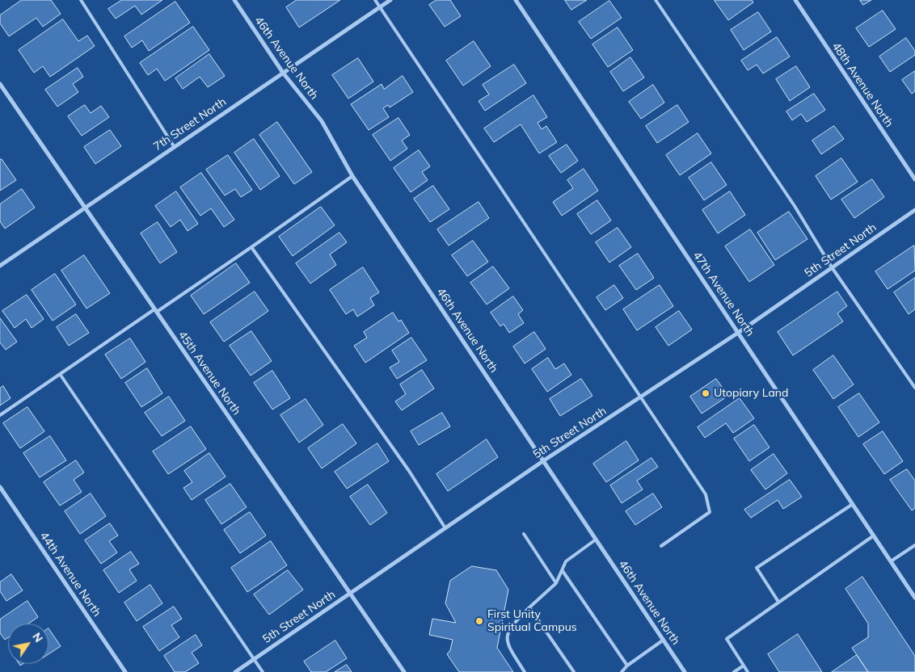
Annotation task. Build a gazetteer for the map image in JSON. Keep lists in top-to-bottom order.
{
  "streets": {
    "street": [
      "46th Avenue North",
      "48th Avenue North",
      "7th Street North",
      "5th Street North",
      "47th Avenue North",
      "45th Avenue North",
      "44th Avenue North"
    ]
  },
  "crossings": [
    ["46th Avenue North", "7th Street North"],
    ["46th Avenue North", "5th Street North"],
    ["7th Street North", "45th Avenue North"],
    ["5th Street North", "47th Avenue North"],
    ["5th Street North", "45th Avenue North"]
  ],
  "places": ["Utopiary Land", "First Unity Spiritual Campus"],
  "north": "top right"
}
